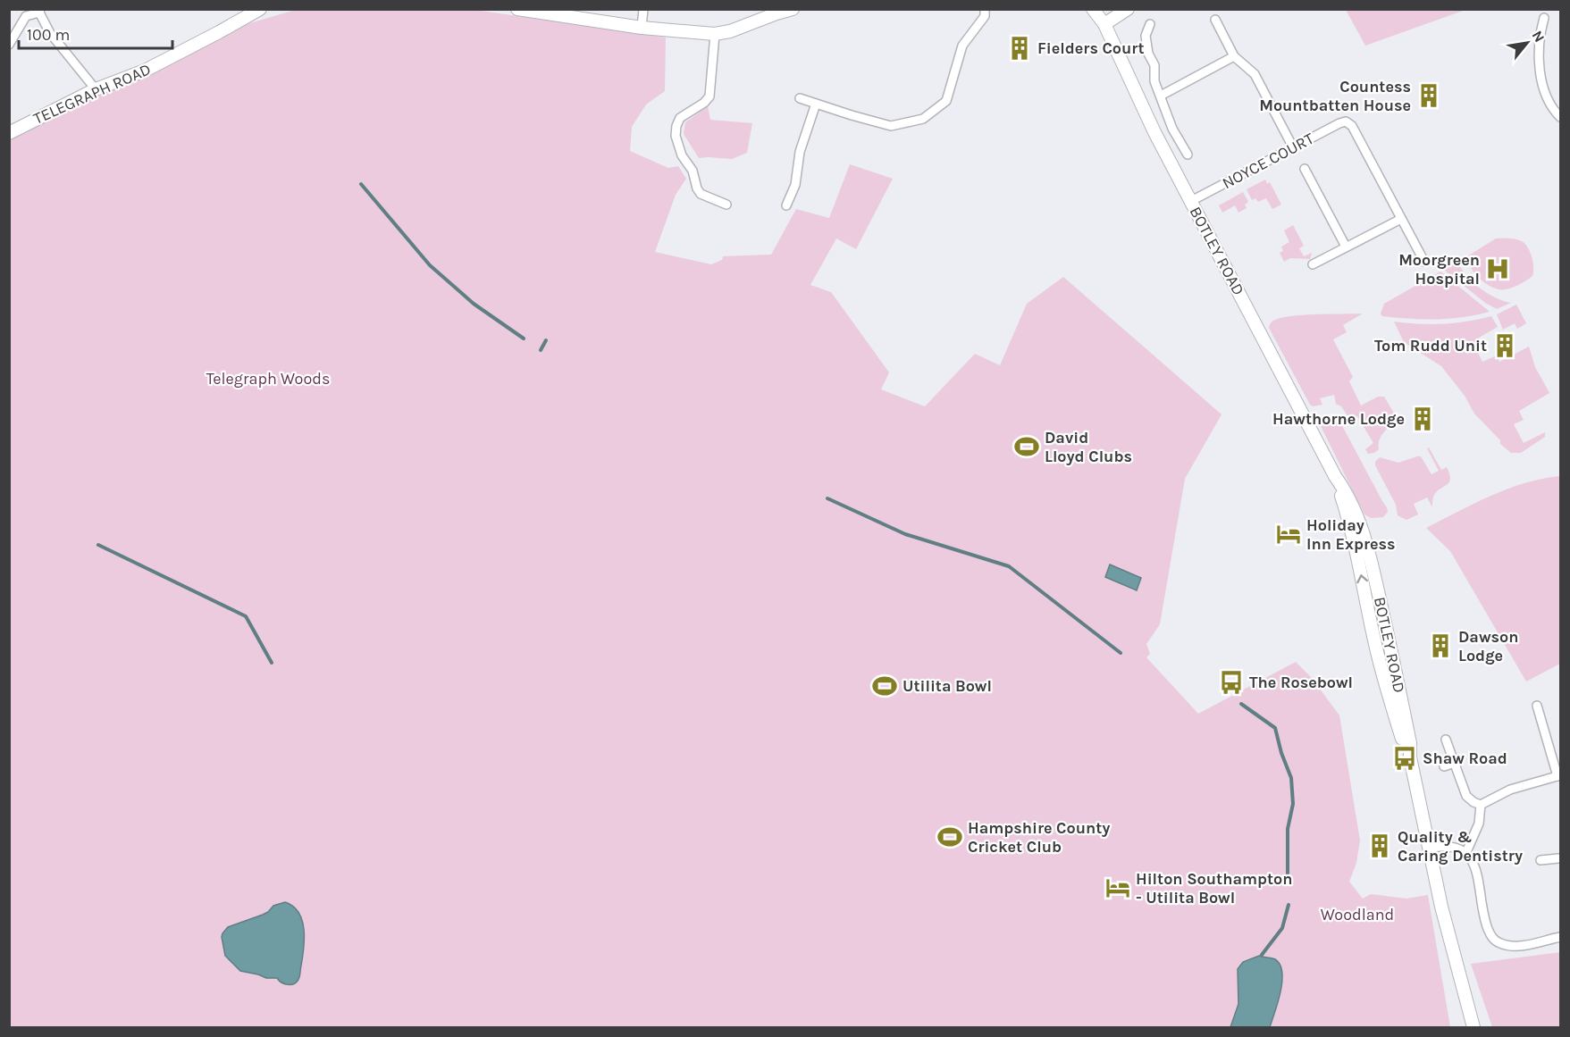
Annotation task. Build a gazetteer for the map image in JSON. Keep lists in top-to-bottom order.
{
  "streets": {
    "main road": ["TELEGRAPH ROAD", "BOTLEY ROAD"],
    "street": ["NOYCE COURT"]
  },
  "crossings": [
    ["NOYCE COURT", "BOTLEY ROAD"]
  ],
  "parks": ["Telegraph Woods", "Woodland"],
  "places": {
    "building": [
      "Fielders Court",
      "Countess Mountbatten House",
      "Tom Rudd Unit",
      "Hawthorne Lodge",
      "Dawson Lodge",
      "Quality & Caring Dentistry"
    ],
    "hospital": ["Moorgreen Hospital"],
    "sports": ["David Lloyd Clubs", "Utilita Bowl", "Hampshire County Cricket Club"],
    "hotel": ["Holiday Inn Express", "Hilton Southampton - Utilita Bowl"],
    "bus stop": ["The Rosebowl", "Shaw Road"]
  },
  "scale_bar": "100 m",
  "north": "top right"
}
